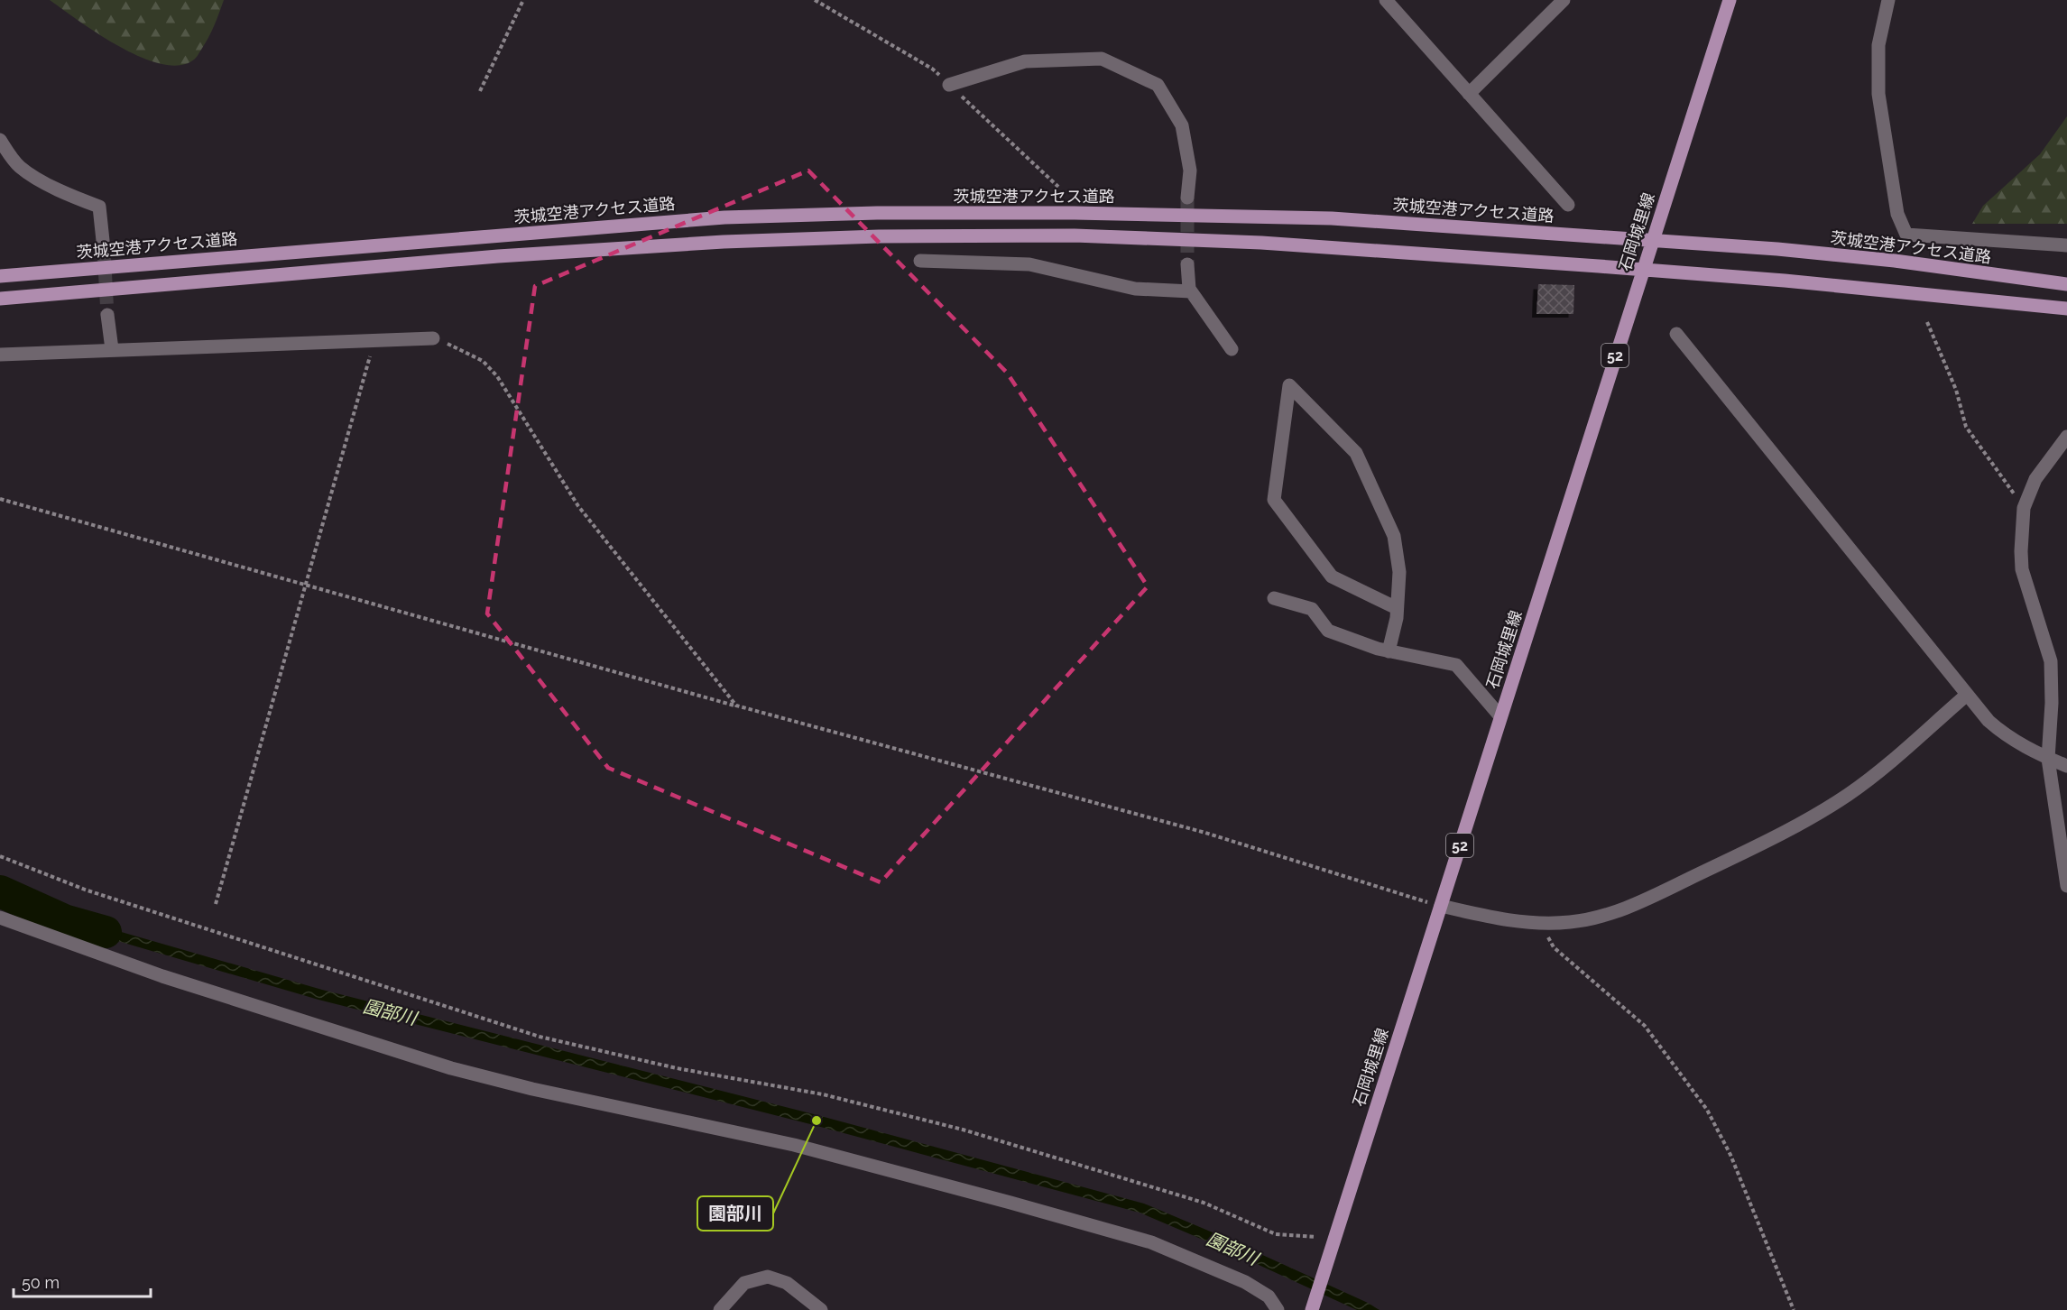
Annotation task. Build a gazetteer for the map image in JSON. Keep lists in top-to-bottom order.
{
  "streets": {
    "main road": ["茨城空港アクセス道路", "石岡城里線", "52"]
  },
  "crossings": [
    ["茨城空港アクセス道路", "石岡城里線"]
  ],
  "water": ["園部川"],
  "places": ["園部川"],
  "scale_bar": "50 m"
}
